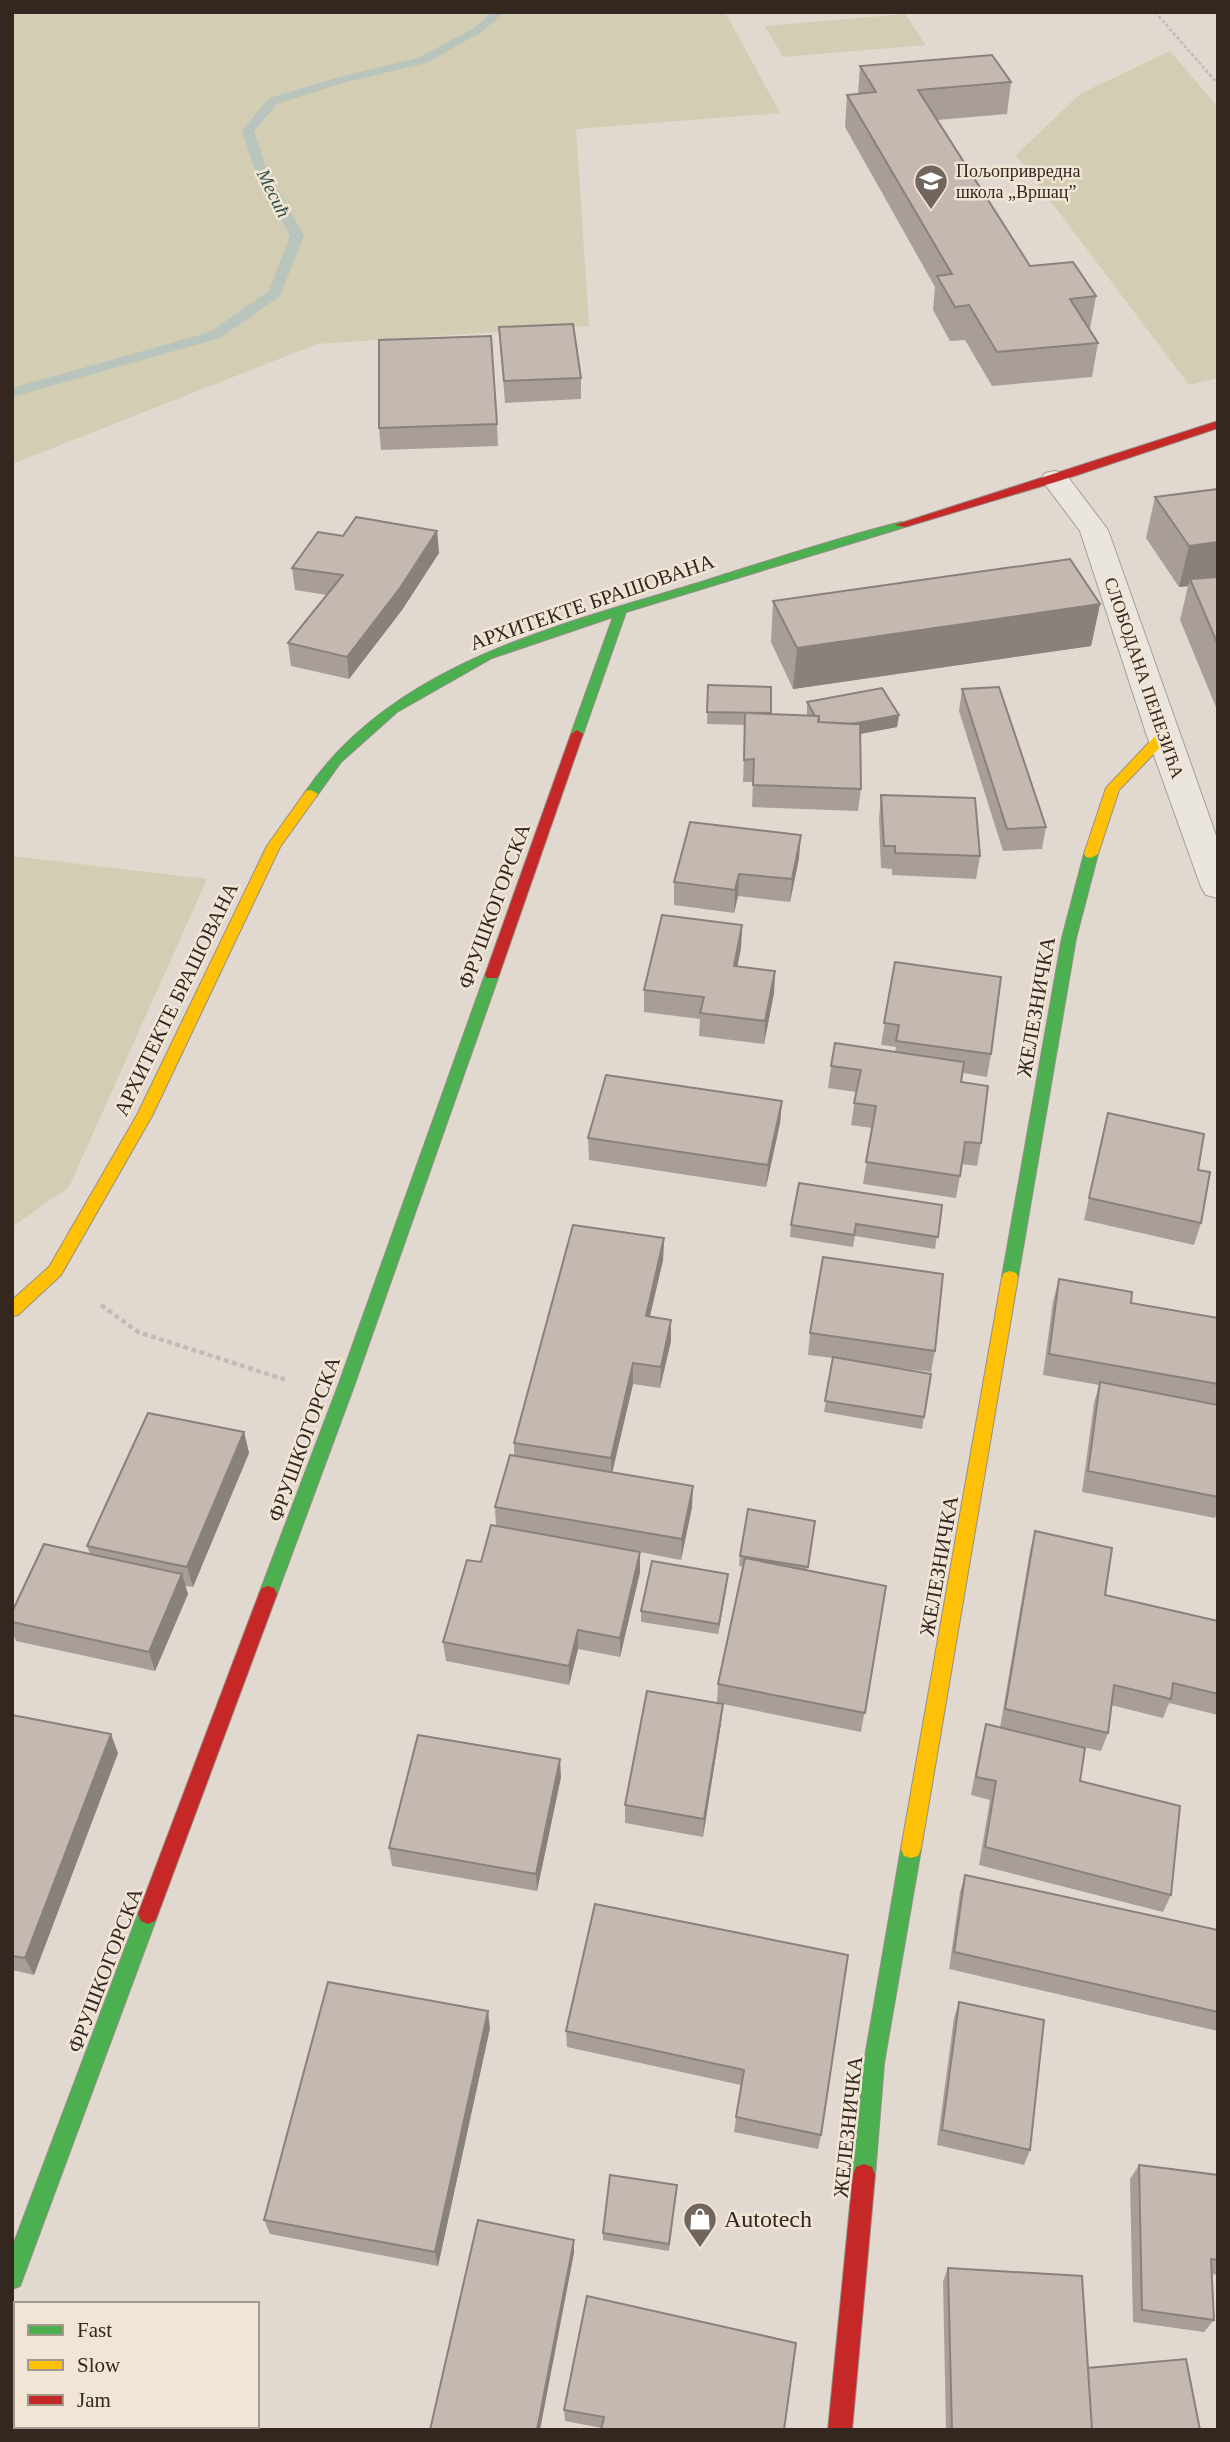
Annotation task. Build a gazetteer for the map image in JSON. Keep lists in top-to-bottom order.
{
  "streets": {
    "street": [
      "АРХИТЕКТЕ БРАШОВАНА",
      "СЛОБОДАНА ПЕНЕЗИЋА",
      "ФРУШКОГОРСКА",
      "ЖЕЛЕЗНИЧКА"
    ]
  },
  "crossings": [
    ["АРХИТЕКТЕ БРАШОВАНА", "СЛОБОДАНА ПЕНЕЗИЋА"],
    ["АРХИТЕКТЕ БРАШОВАНА", "ФРУШКОГОРСКА"],
    ["СЛОБОДАНА ПЕНЕЗИЋА", "ЖЕЛЕЗНИЧКА"]
  ],
  "water": ["Месић"],
  "places": {
    "school or university": ["Пољопривредна школа „Вршац”"],
    "shop": ["Autotech"]
  },
  "legend": ["Fast", "Slow", "Jam"]
}
